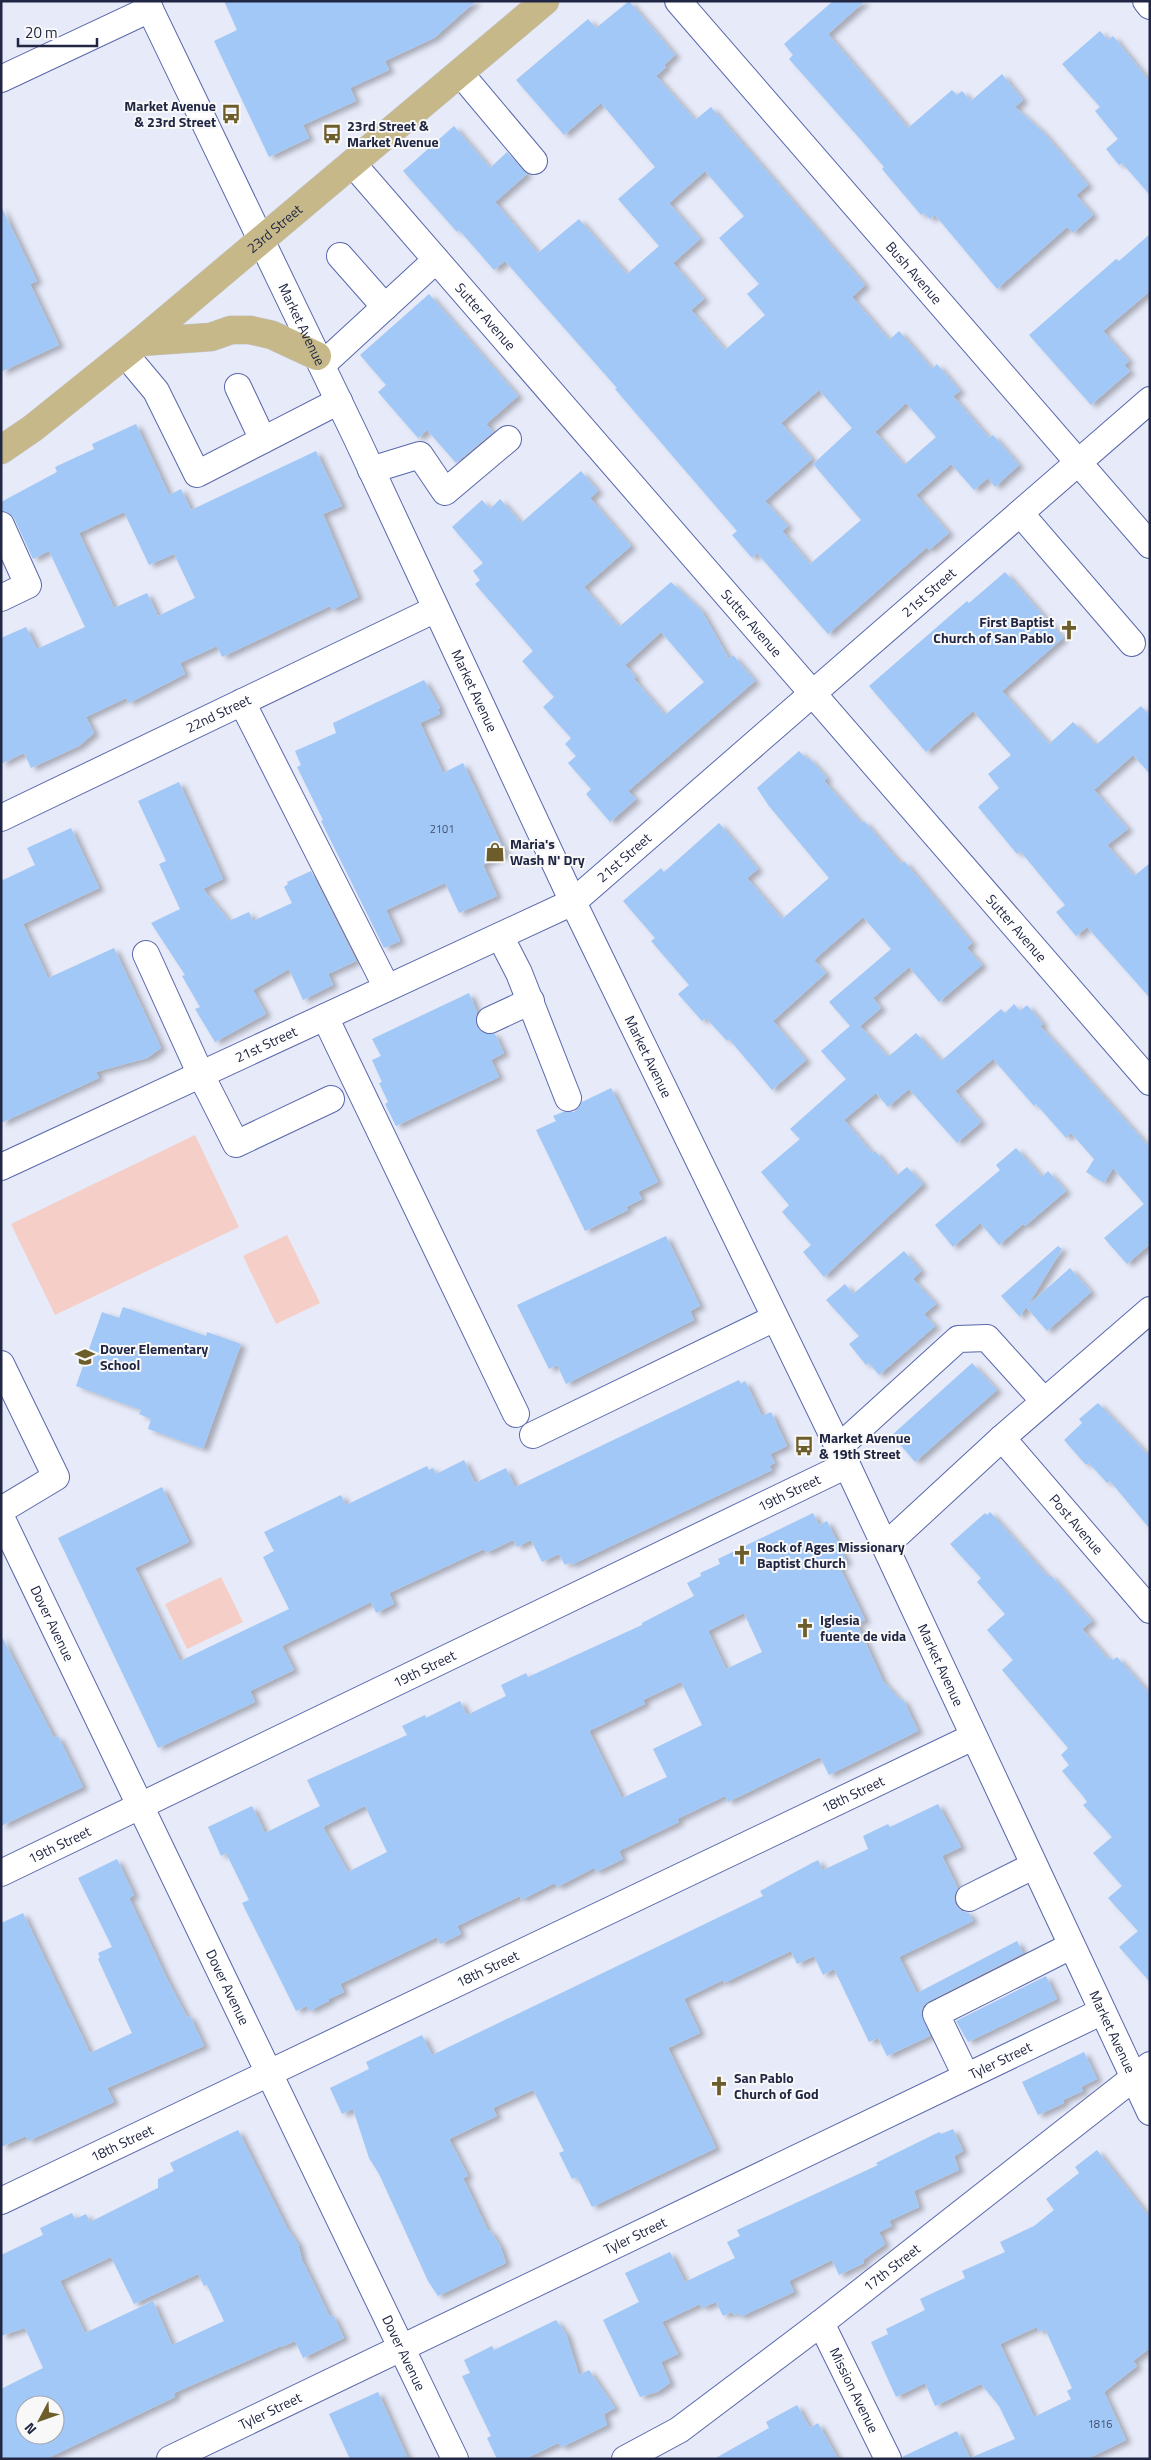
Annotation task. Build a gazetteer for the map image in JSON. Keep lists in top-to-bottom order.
{
  "streets": {
    "main road": ["23rd Street"],
    "street": [
      "Bush Avenue",
      "Sutter Avenue",
      "Market Avenue",
      "21st Street",
      "22nd Street",
      "19th Street",
      "Post Avenue",
      "Dover Avenue",
      "18th Street",
      "Tyler Street",
      "17th Street",
      "Mission Avenue"
    ]
  },
  "crossings": [
    ["23rd Street", "Sutter Avenue"],
    ["23rd Street", "Market Avenue"],
    ["Bush Avenue", "21st Street"],
    ["Sutter Avenue", "21st Street"],
    ["Market Avenue", "21st Street"],
    ["Market Avenue", "22nd Street"],
    ["Market Avenue", "19th Street"],
    ["Market Avenue", "18th Street"],
    ["Market Avenue", "Tyler Street"],
    ["Market Avenue", "17th Street"],
    ["19th Street", "Dover Avenue"],
    ["Dover Avenue", "18th Street"],
    ["Dover Avenue", "Tyler Street"],
    ["17th Street", "Mission Avenue"]
  ],
  "places": {
    "bus stop": ["Market Avenue & 23rd Street", "23rd Street & Market Avenue", "Market Avenue & 19th Street"],
    "church": [
      "First Baptist Church of San Pablo",
      "Rock of Ages Missionary Baptist Church",
      "Iglesia fuente de vida",
      "San Pablo Church of God"
    ],
    "shop": ["Maria's Wash N' Dry"],
    "school or university": ["Dover Elementary School"]
  },
  "house_numbers": ["2101", "1816"],
  "scale_bar": "20 m",
  "north": "bottom left"
}
